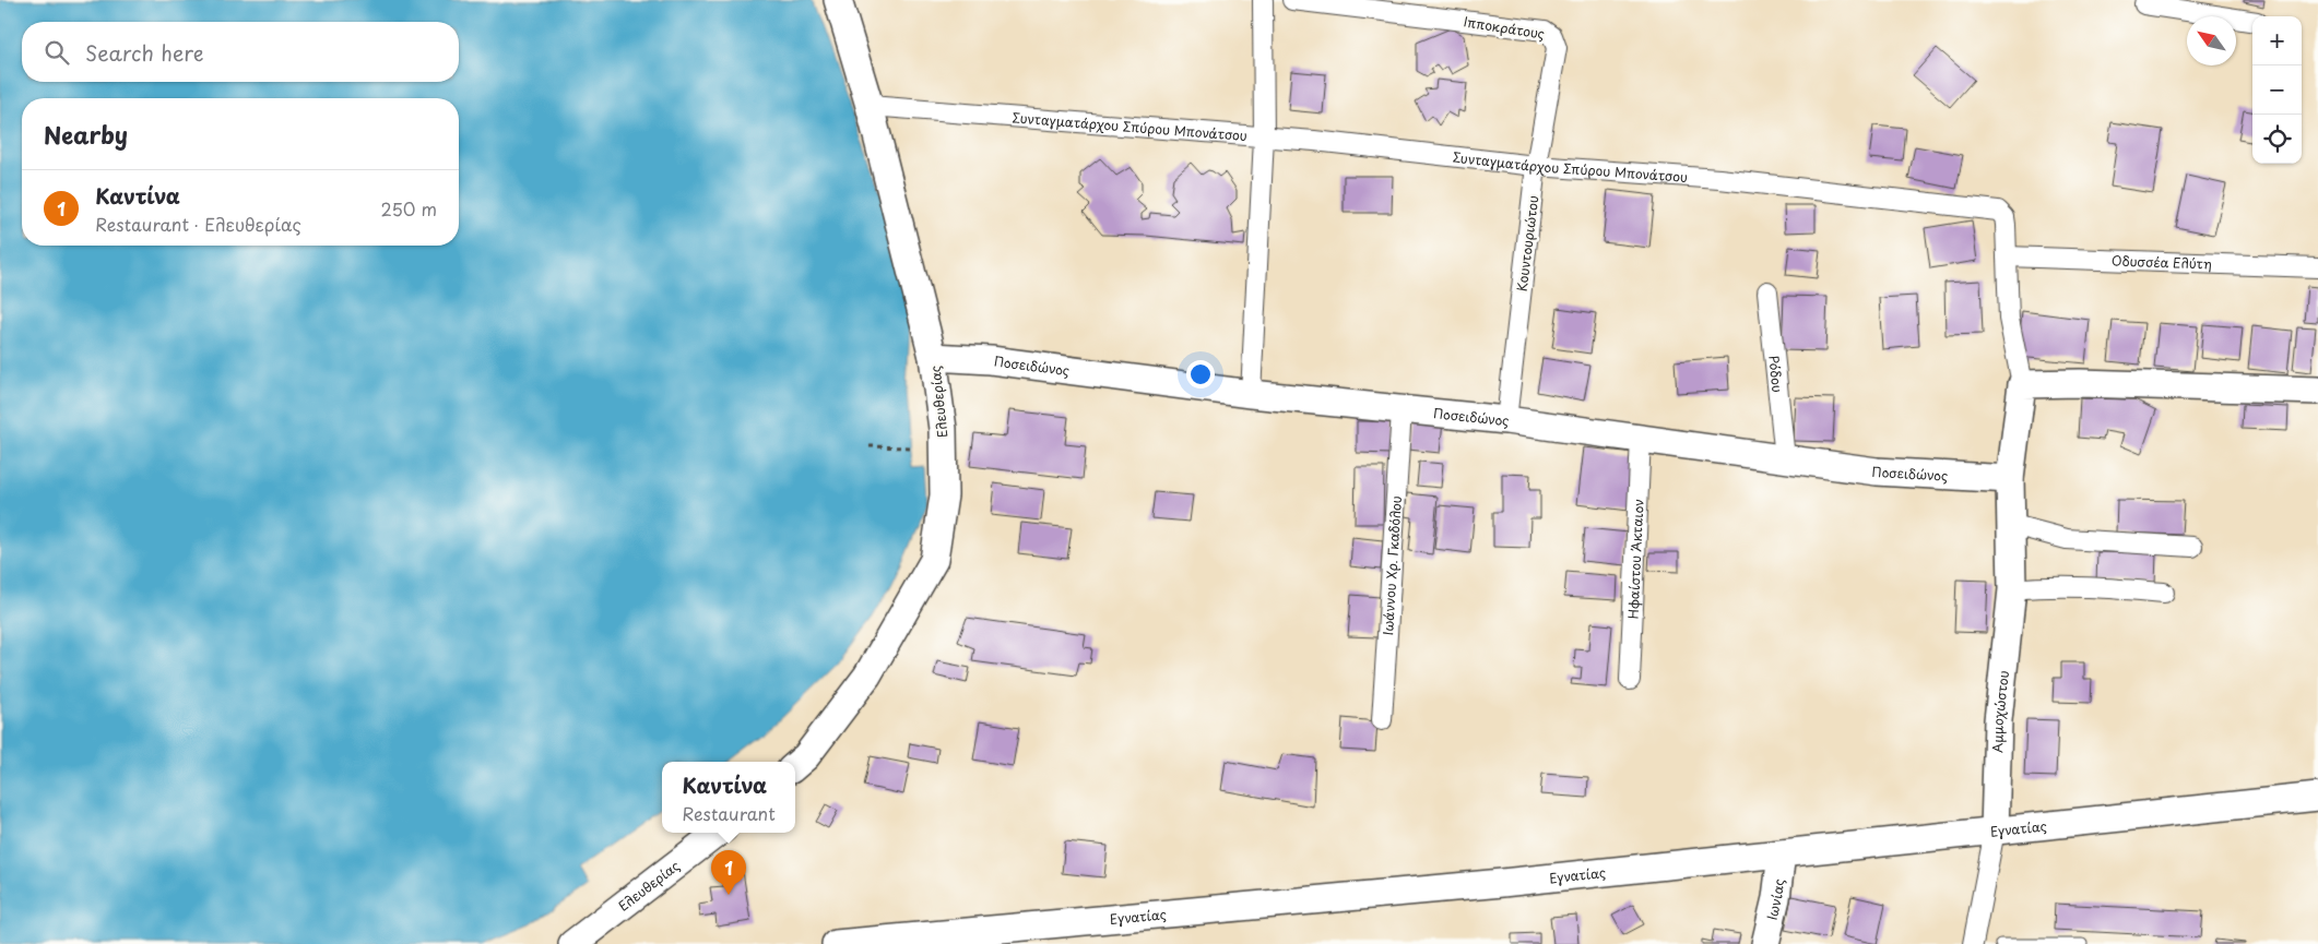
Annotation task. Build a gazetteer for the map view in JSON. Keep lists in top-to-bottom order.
{
  "streets": {
    "street": [
      "Ιπποκράτους",
      "Συνταγματάρχου Σπύρου Μπονάτσου",
      "Κουντουριώτου",
      "Οδυσσέα Ελύτη",
      "Ποσειδώνος",
      "Ρόδου",
      "Ελευθερίας",
      "Ηφαίστου Άκταιον",
      "Ιωάννου Χρ. Γκαδόλου",
      "Αμμοχώστου",
      "Εγνατίας",
      "Ιωνίας"
    ]
  },
  "crossings": [
    ["Ιπποκράτους", "Κουντουριώτου"],
    ["Συνταγματάρχου Σπύρου Μπονάτσου", "Κουντουριώτου"],
    ["Συνταγματάρχου Σπύρου Μπονάτσου", "Οδυσσέα Ελύτη"],
    ["Συνταγματάρχου Σπύρου Μπονάτσου", "Ποσειδώνος"],
    ["Συνταγματάρχου Σπύρου Μπονάτσου", "Ελευθερίας"],
    ["Συνταγματάρχου Σπύρου Μπονάτσου", "Αμμοχώστου"],
    ["Κουντουριώτου", "Ποσειδώνος"],
    ["Ποσειδώνος", "Ρόδου"],
    ["Ποσειδώνος", "Ελευθερίας"],
    ["Ποσειδώνος", "Ηφαίστου Άκταιον"],
    ["Ποσειδώνος", "Ιωάννου Χρ. Γκαδόλου"],
    ["Ποσειδώνος", "Αμμοχώστου"],
    ["Αμμοχώστου", "Εγνατίας"],
    ["Εγνατίας", "Ιωνίας"]
  ],
  "north": "top left",
  "page": {
    "map_buttons": ["+", "−"],
    "search": "Search here",
    "heading": "Nearby",
    "list": [
      {
        "mark": "1",
        "name": "Καντίνα",
        "note": "Restaurant · Ελευθερίας",
        "value": "250 m"
      }
    ],
    "popup": ["Καντίνα", "Restaurant"],
    "pins": "1"
  }
}
